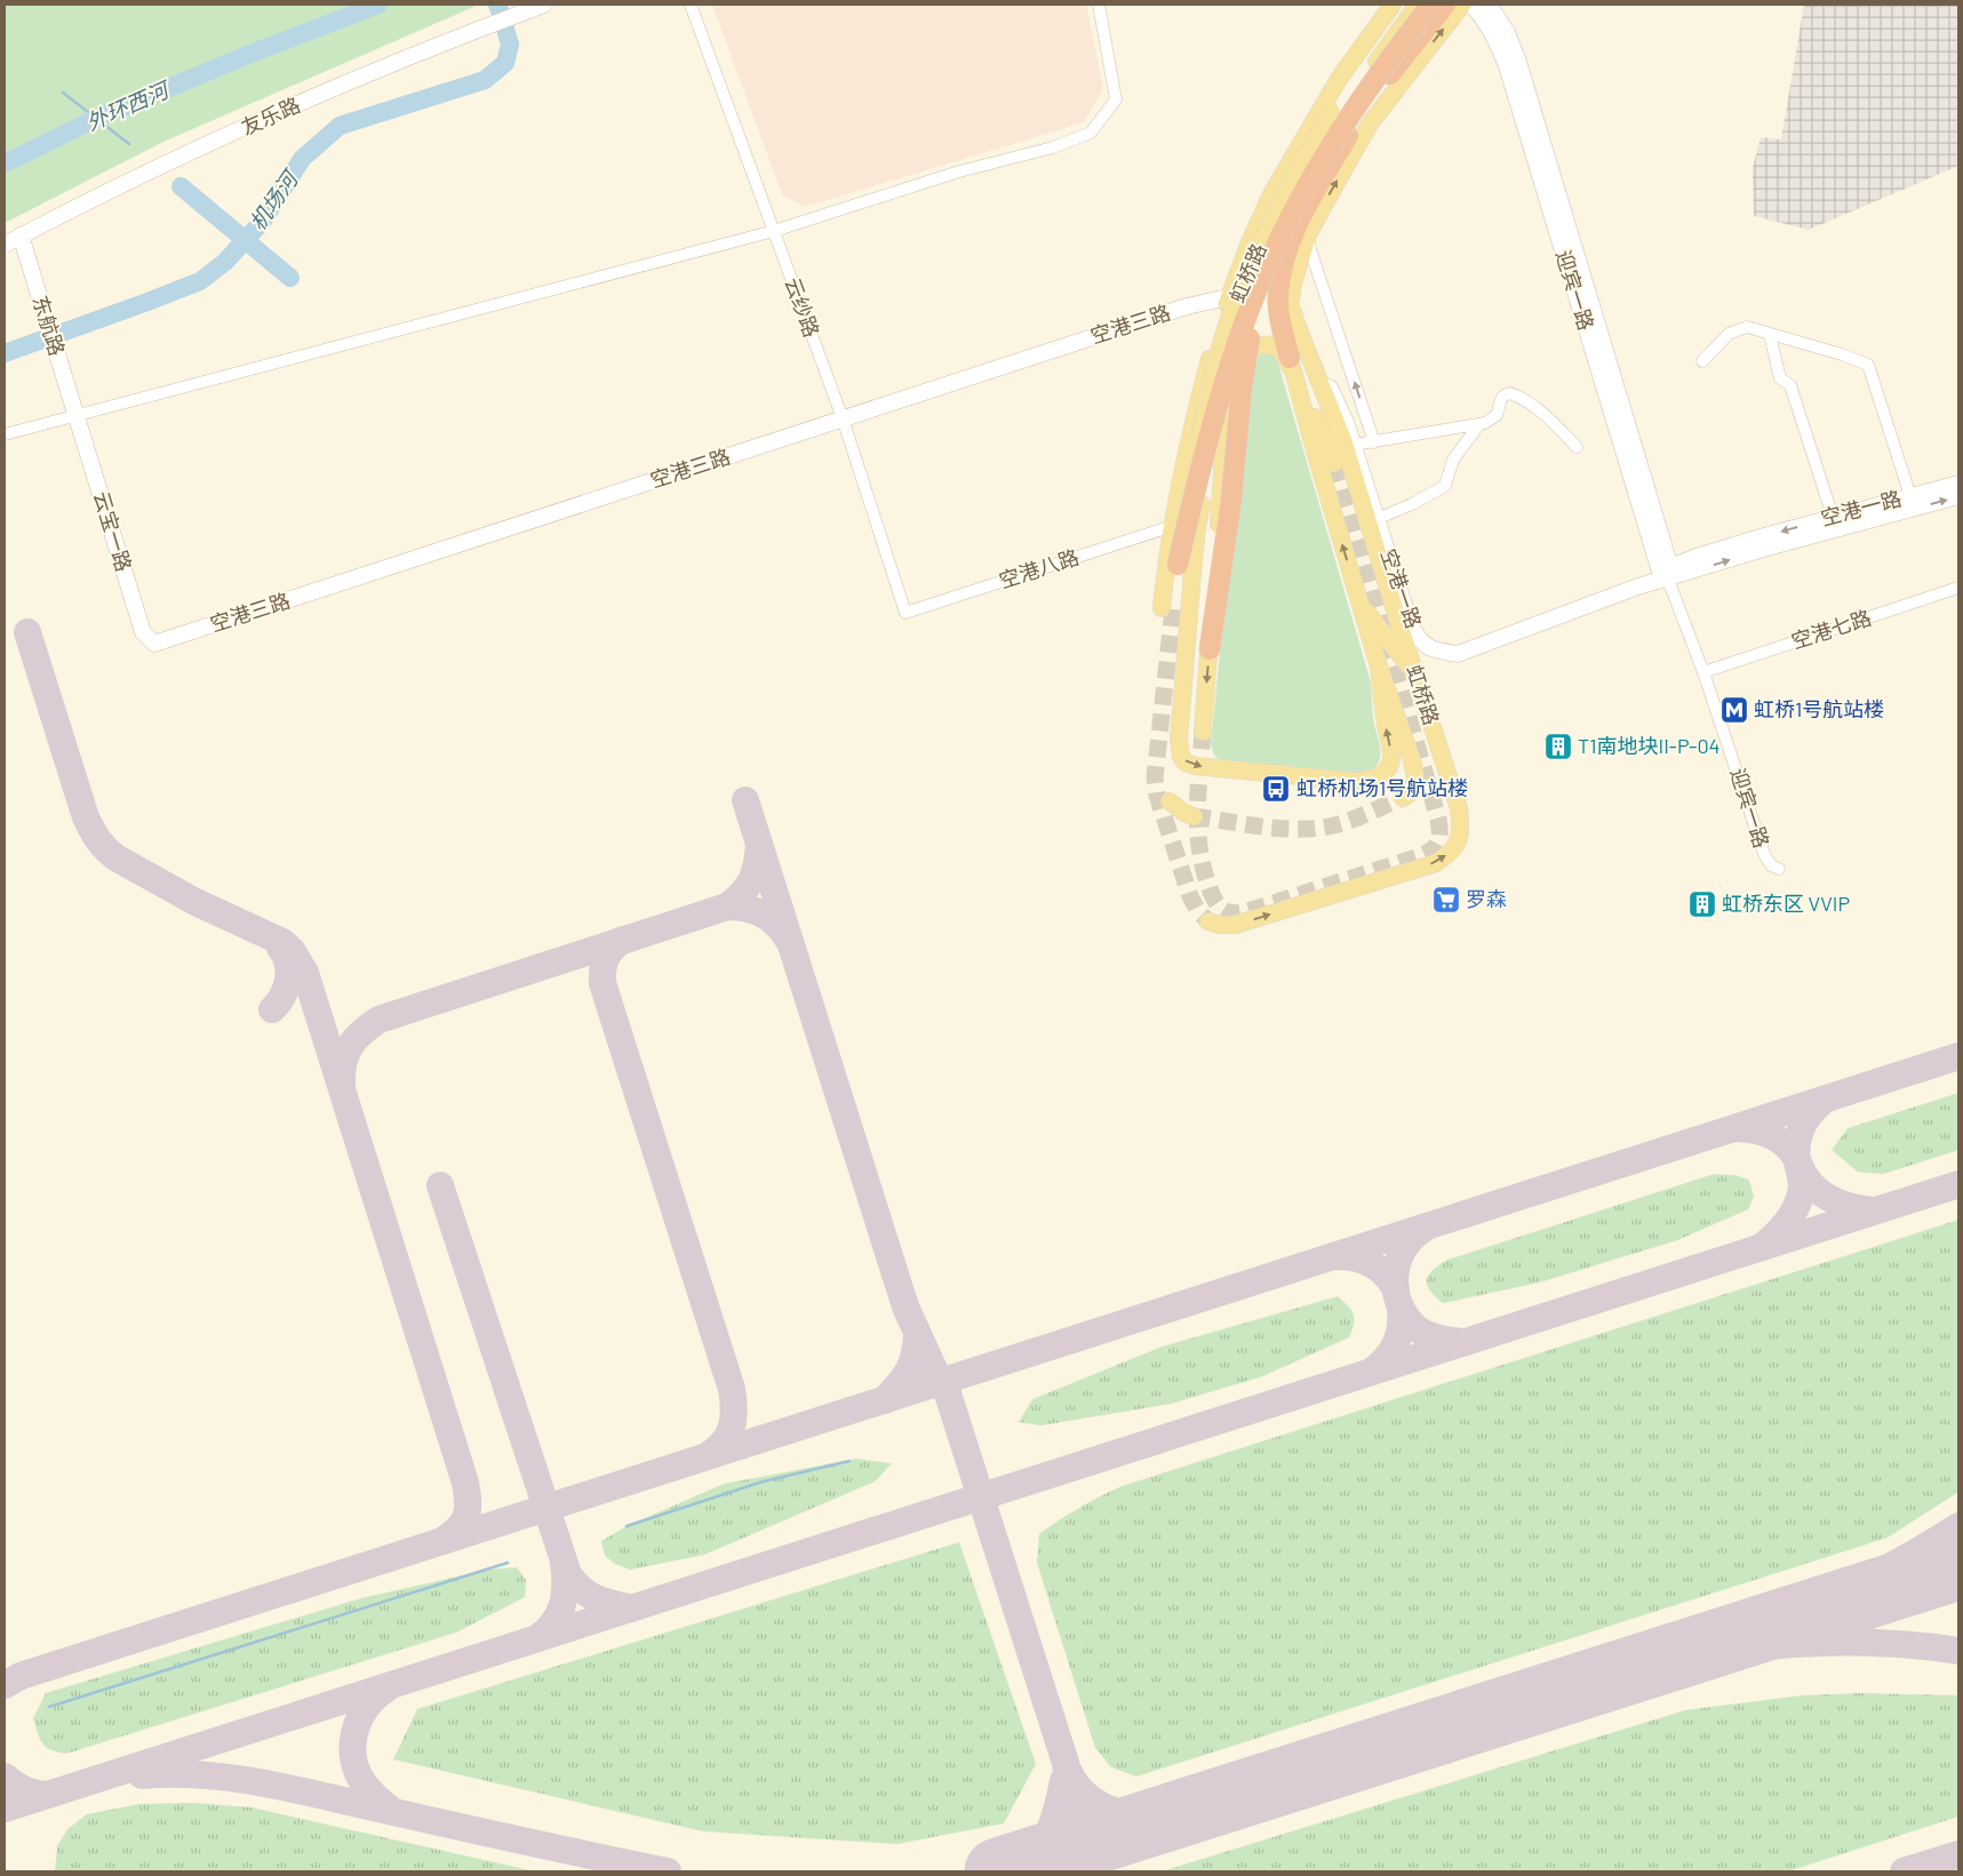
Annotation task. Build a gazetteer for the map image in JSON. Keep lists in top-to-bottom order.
{
  "streets": {
    "main road": [
      "友乐路",
      "虹桥路",
      "迎宾一路",
      "空港三路",
      "东航路",
      "空港一路",
      "云宝一路"
    ],
    "street": ["云纱路", "空港八路", "空港七路"]
  },
  "crossings": [
    ["友乐路", "东航路"],
    ["虹桥路", "空港三路"],
    ["虹桥路", "空港一路"],
    ["虹桥路", "空港八路"],
    ["迎宾一路", "空港一路"],
    ["迎宾一路", "空港七路"],
    ["云纱路", "空港三路"],
    ["云纱路", "空港八路"],
    ["空港三路", "云宝一路"],
    ["东航路", "云宝一路"]
  ],
  "water": ["外环西河", "机场河"],
  "places": {
    "metro station": ["虹桥1号航站楼"],
    "building": ["T1南地块II-P-04", "虹桥东区 VVIP"],
    "bus stop": ["虹桥机场1号航站楼"],
    "supermarket": ["罗森"]
  }
}
